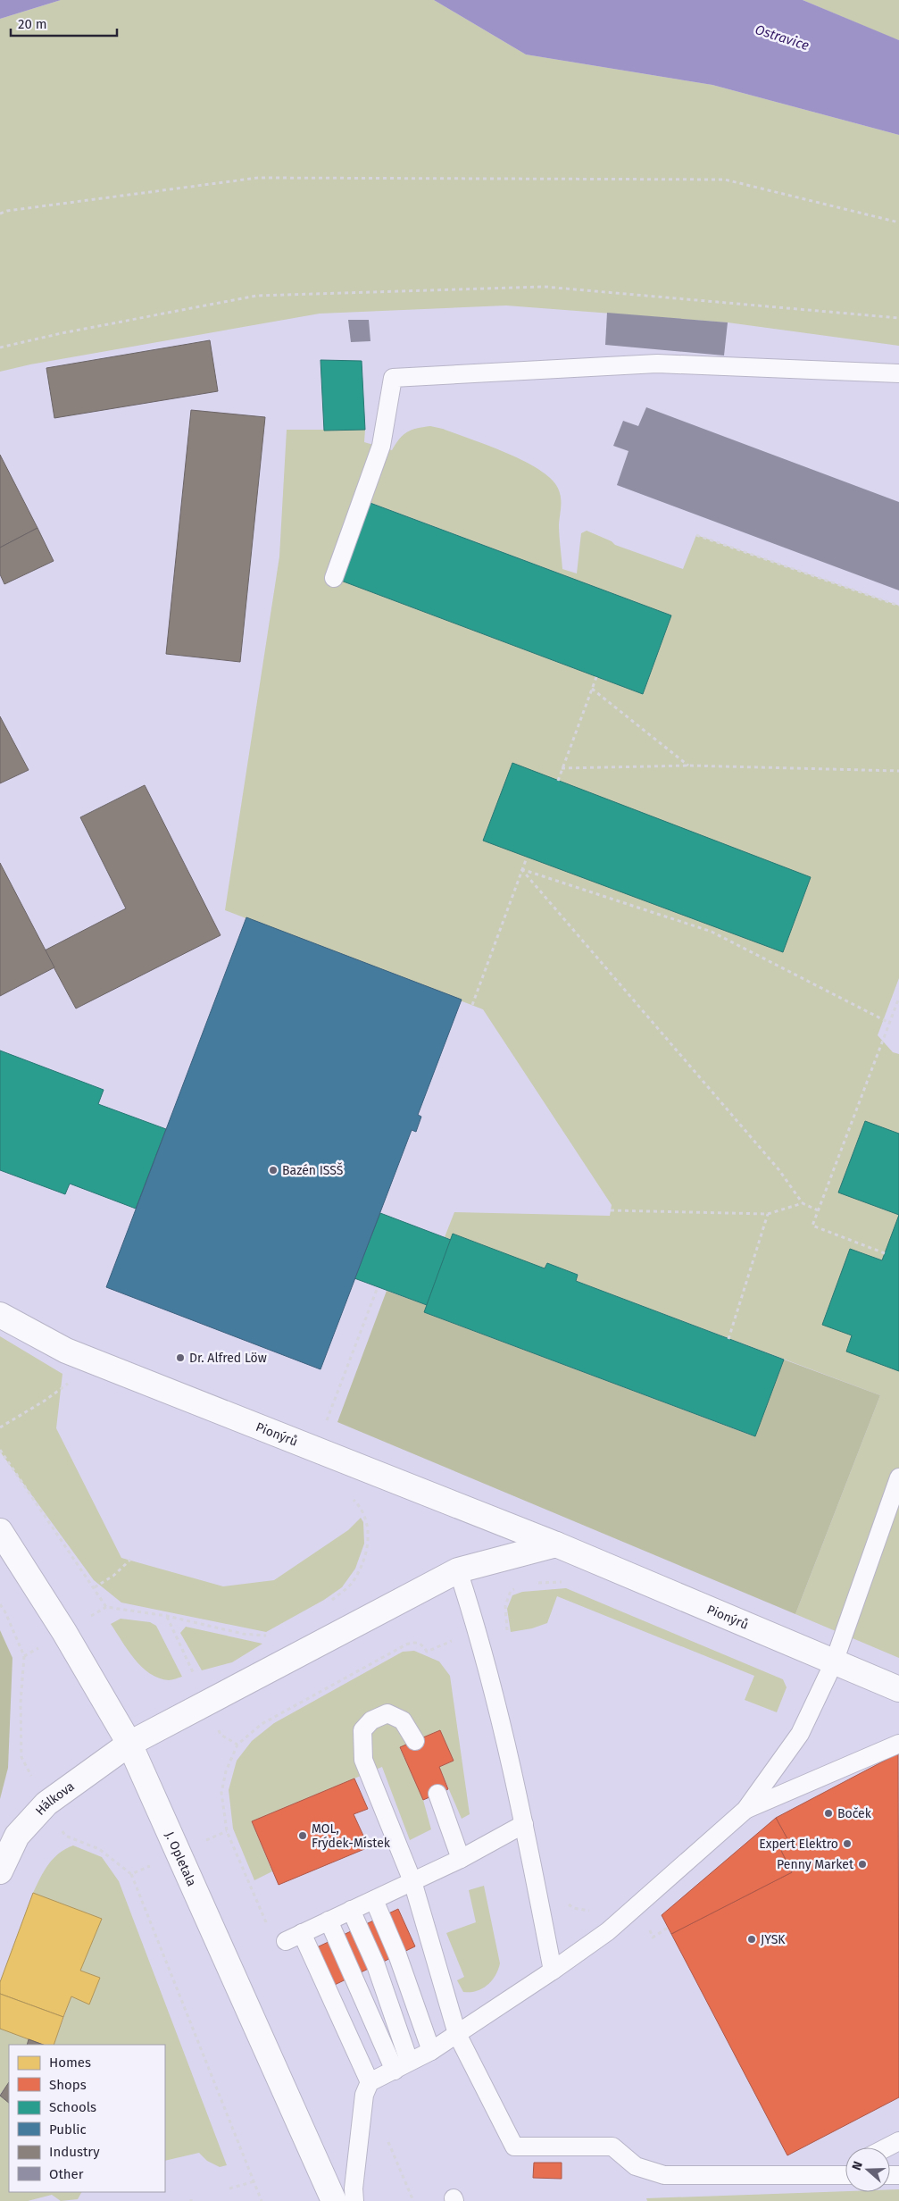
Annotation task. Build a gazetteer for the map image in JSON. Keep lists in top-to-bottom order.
{
  "streets": {
    "street": ["Pionýrů", "Hálkova", "J. Opletala"]
  },
  "crossings": [
    ["Hálkova", "J. Opletala"]
  ],
  "water": ["Ostravice"],
  "places": [
    "Bazén ISSŠ",
    "Dr. Alfred Löw",
    "Boček",
    "MOL, Frýdek-Místek",
    "Expert Elektro",
    "Penny Market",
    "JYSK"
  ],
  "legend": [
    "Homes",
    "Shops",
    "Schools",
    "Public",
    "Industry",
    "Other"
  ],
  "scale_bar": "20 m",
  "north": "left"
}
